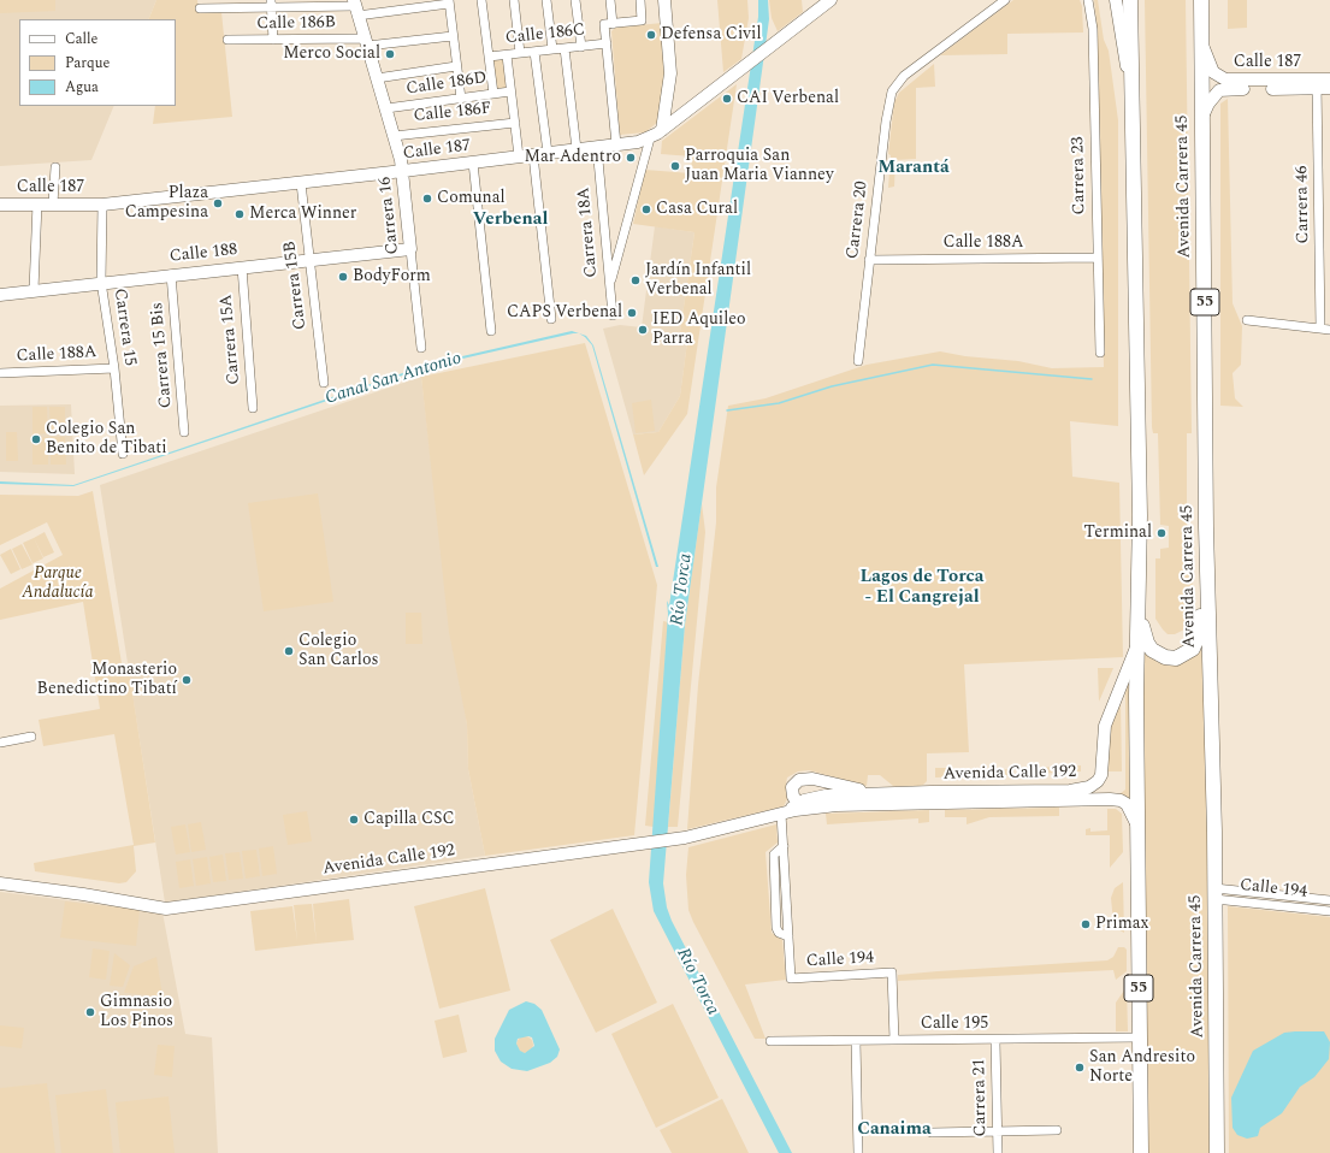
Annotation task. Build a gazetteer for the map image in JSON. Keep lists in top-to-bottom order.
{
  "streets": {
    "highway": ["Avenida Carrera 45", "55"],
    "street": [
      "Calle 186B",
      "Calle 186C",
      "Calle 187",
      "Calle 186D",
      "Calle 186F",
      "Carrera 23",
      "Carrera 46",
      "Carrera 16",
      "Carrera 20",
      "Carrera 18A",
      "Calle 188A",
      "Calle 188",
      "Carrera 15B",
      "Carrera 15",
      "Carrera 15A",
      "Carrera 15 Bis",
      "Avenida Calle 192",
      "Calle 194",
      "Calle 195",
      "Carrera 21"
    ]
  },
  "crossings": [
    ["Calle 186B", "Carrera 16"],
    ["Calle 187", "Avenida Carrera 45"],
    ["Calle 187", "Carrera 46"],
    ["Calle 187", "Carrera 16"],
    ["Calle 187", "Carrera 18A"],
    ["Calle 187", "Carrera 15B"],
    ["Calle 187", "Carrera 15"],
    ["Calle 186D", "Carrera 16"],
    ["Calle 186F", "Carrera 16"],
    ["Carrera 23", "Calle 188A"],
    ["Avenida Carrera 45", "Calle 194"],
    ["Carrera 16", "Calle 188"],
    ["Carrera 20", "Calle 188A"],
    ["Calle 188A", "Carrera 15"],
    ["Calle 188", "Carrera 15B"],
    ["Calle 188", "Carrera 15"],
    ["Calle 188", "Carrera 15A"],
    ["Calle 188", "Carrera 15 Bis"],
    ["55", "Avenida Calle 192"],
    ["55", "Calle 195"],
    ["Avenida Calle 192", "Calle 194"],
    ["Calle 194", "Calle 195"],
    ["Calle 195", "Carrera 21"]
  ],
  "districts": [
    "Marantá",
    "Verbenal",
    "Lagos de Torca - El Cangrejal",
    "Canaima"
  ],
  "water": ["Canal San Antonio", "Río Torca"],
  "parks": ["Parque Andalucía"],
  "places": [
    "Defensa Civil",
    "Merco Social",
    "CAI Verbenal",
    "Mar Adentro",
    "Parroquia San Juan Maria Vianney",
    "Comunal",
    "Plaza Campesina",
    "Casa Cural",
    "Merca Winner",
    "BodyForm",
    "Jardín Infantil Verbenal",
    "CAPS Verbenal",
    "IED Aquileo Parra",
    "Colegio San Benito de Tibati",
    "Terminal",
    "Colegio San Carlos",
    "Monasterio Benedictino Tibatí",
    "Capilla CSC",
    "Primax",
    "Gimnasio Los Pinos",
    "San Andresito Norte"
  ],
  "legend": ["Calle", "Parque", "Agua"]
}
